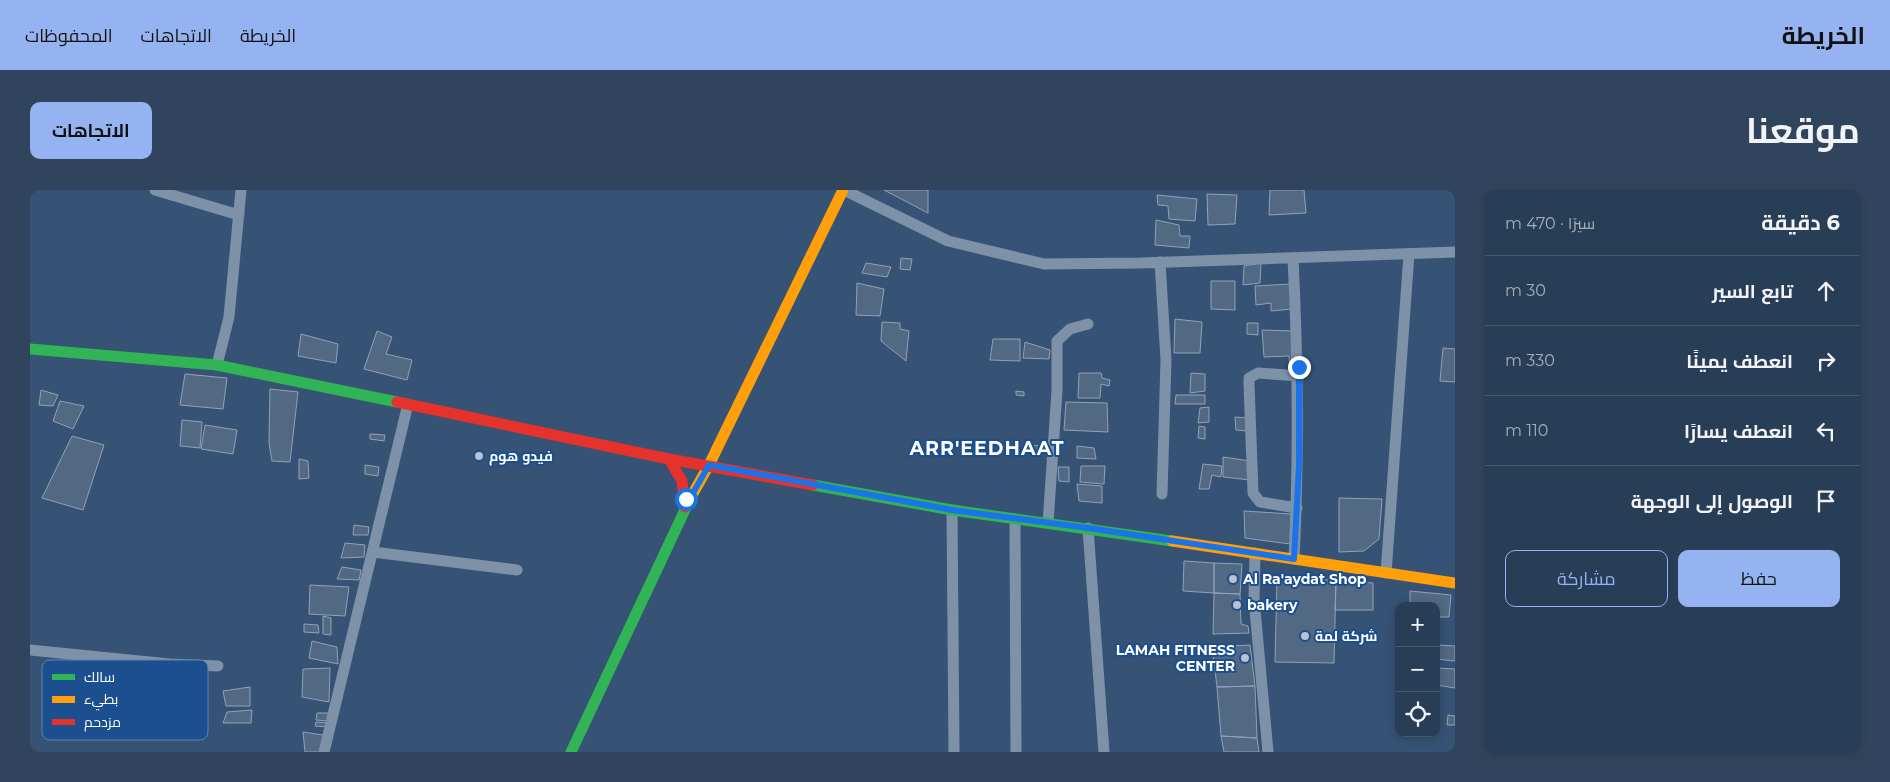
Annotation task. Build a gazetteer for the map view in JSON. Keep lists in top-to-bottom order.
{
  "districts": ["ARR'EEDHAAT"],
  "places": [
    "فيدو هوم",
    "Al Ra'aydat Shop",
    "bakery",
    "شركة لمة",
    "LAMAH FITNESS CENTER"
  ],
  "legend": ["سالك", "بطيء", "مزدحم"],
  "page": {
    "header": "الخريطة",
    "nav": ["الخريطة", "الاتجاهات", "المحفوظات"],
    "title": "موقعنا",
    "buttons": [
      "الاتجاهات",
      ["حفظ", "مشاركة"]
    ],
    "heading": ["6 دقيقة", "سيرًا · 470 m"],
    "list": [
      ["تابع السير", "30 m"],
      ["انعطف يمينًا", "330 m"],
      ["انعطف يسارًا", "110 m"],
      "الوصول إلى الوجهة"
    ],
    "map_buttons": ["+", "−"]
  }
}
